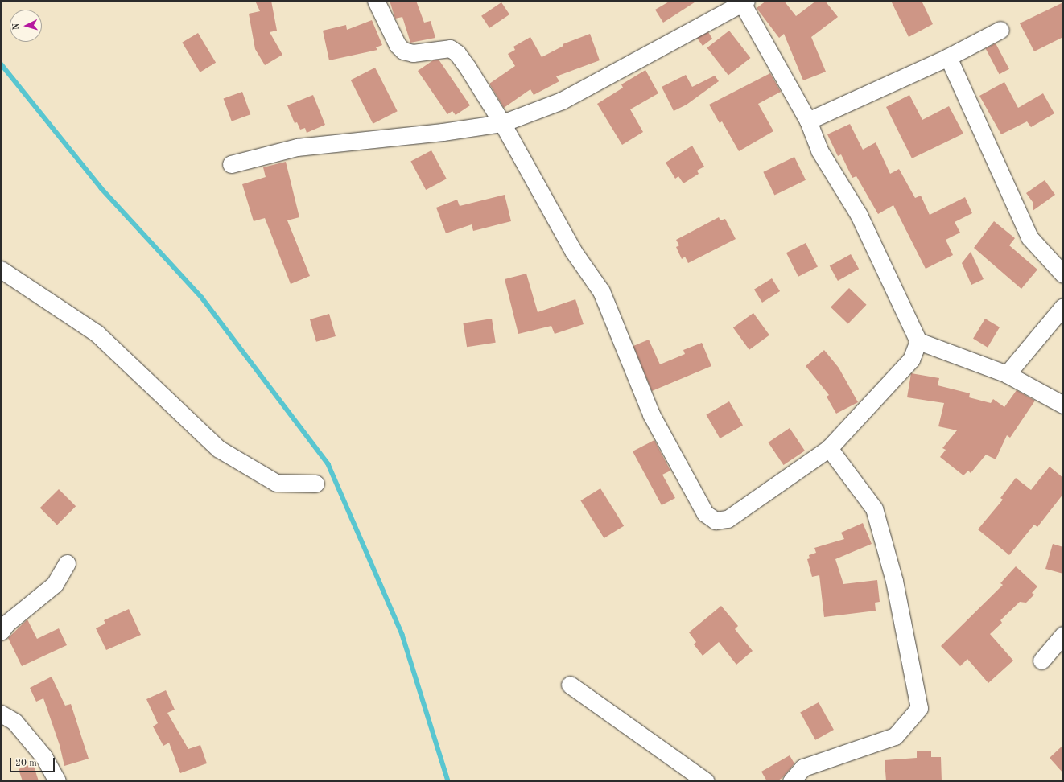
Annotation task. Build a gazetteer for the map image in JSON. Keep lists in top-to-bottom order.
{
  "scale_bar": "20 m",
  "north": "left"
}
